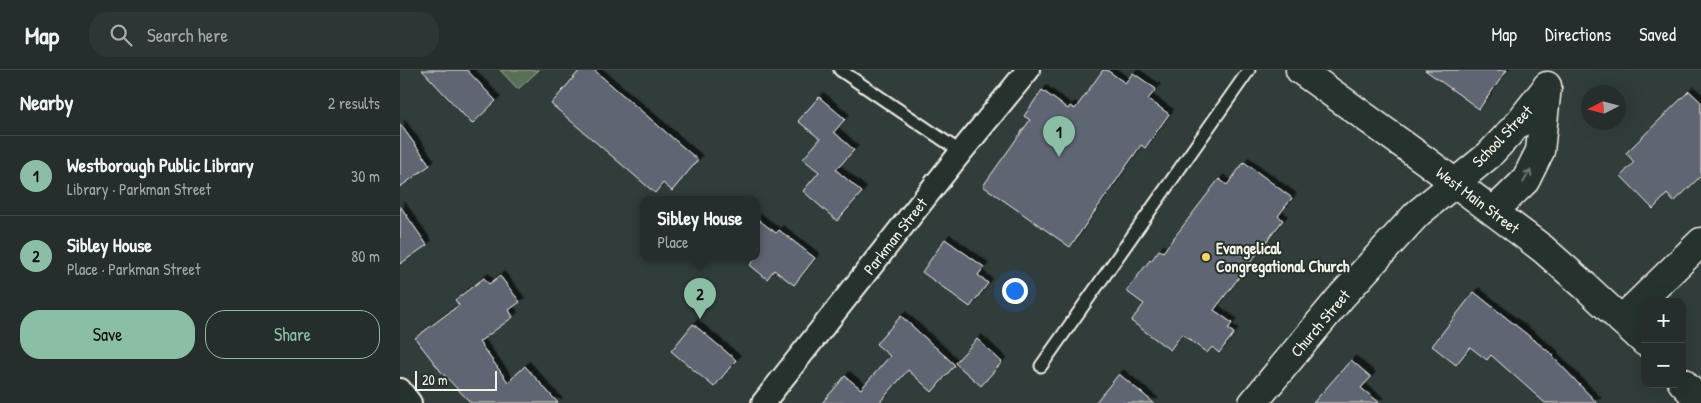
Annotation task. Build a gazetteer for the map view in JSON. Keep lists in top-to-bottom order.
{
  "streets": {
    "street": [
      "School Street",
      "West Main Street",
      "Parkman Street",
      "Church Street"
    ]
  },
  "crossings": [
    ["School Street", "West Main Street"],
    ["School Street", "Church Street"],
    ["West Main Street", "Church Street"]
  ],
  "places": ["Evangelical Congregational Church"],
  "scale_bar": "20 m",
  "north": "left",
  "page": {
    "header": "Map",
    "search": "Search here",
    "nav": ["Map", "Directions", "Saved"],
    "heading": ["Nearby", "2 results"],
    "pins": ["1", "2"],
    "list": [
      {
        "mark": "1",
        "name": "Westborough Public Library",
        "note": "Library · Parkman Street",
        "value": "30 m"
      },
      {
        "mark": "2",
        "name": "Sibley House",
        "note": "Place · Parkman Street",
        "value": "80 m"
      }
    ],
    "popup": ["Sibley House", "Place"],
    "buttons": ["Save", "Share"],
    "map_buttons": ["+", "−"],
    "scale": "20 m"
  }
}
